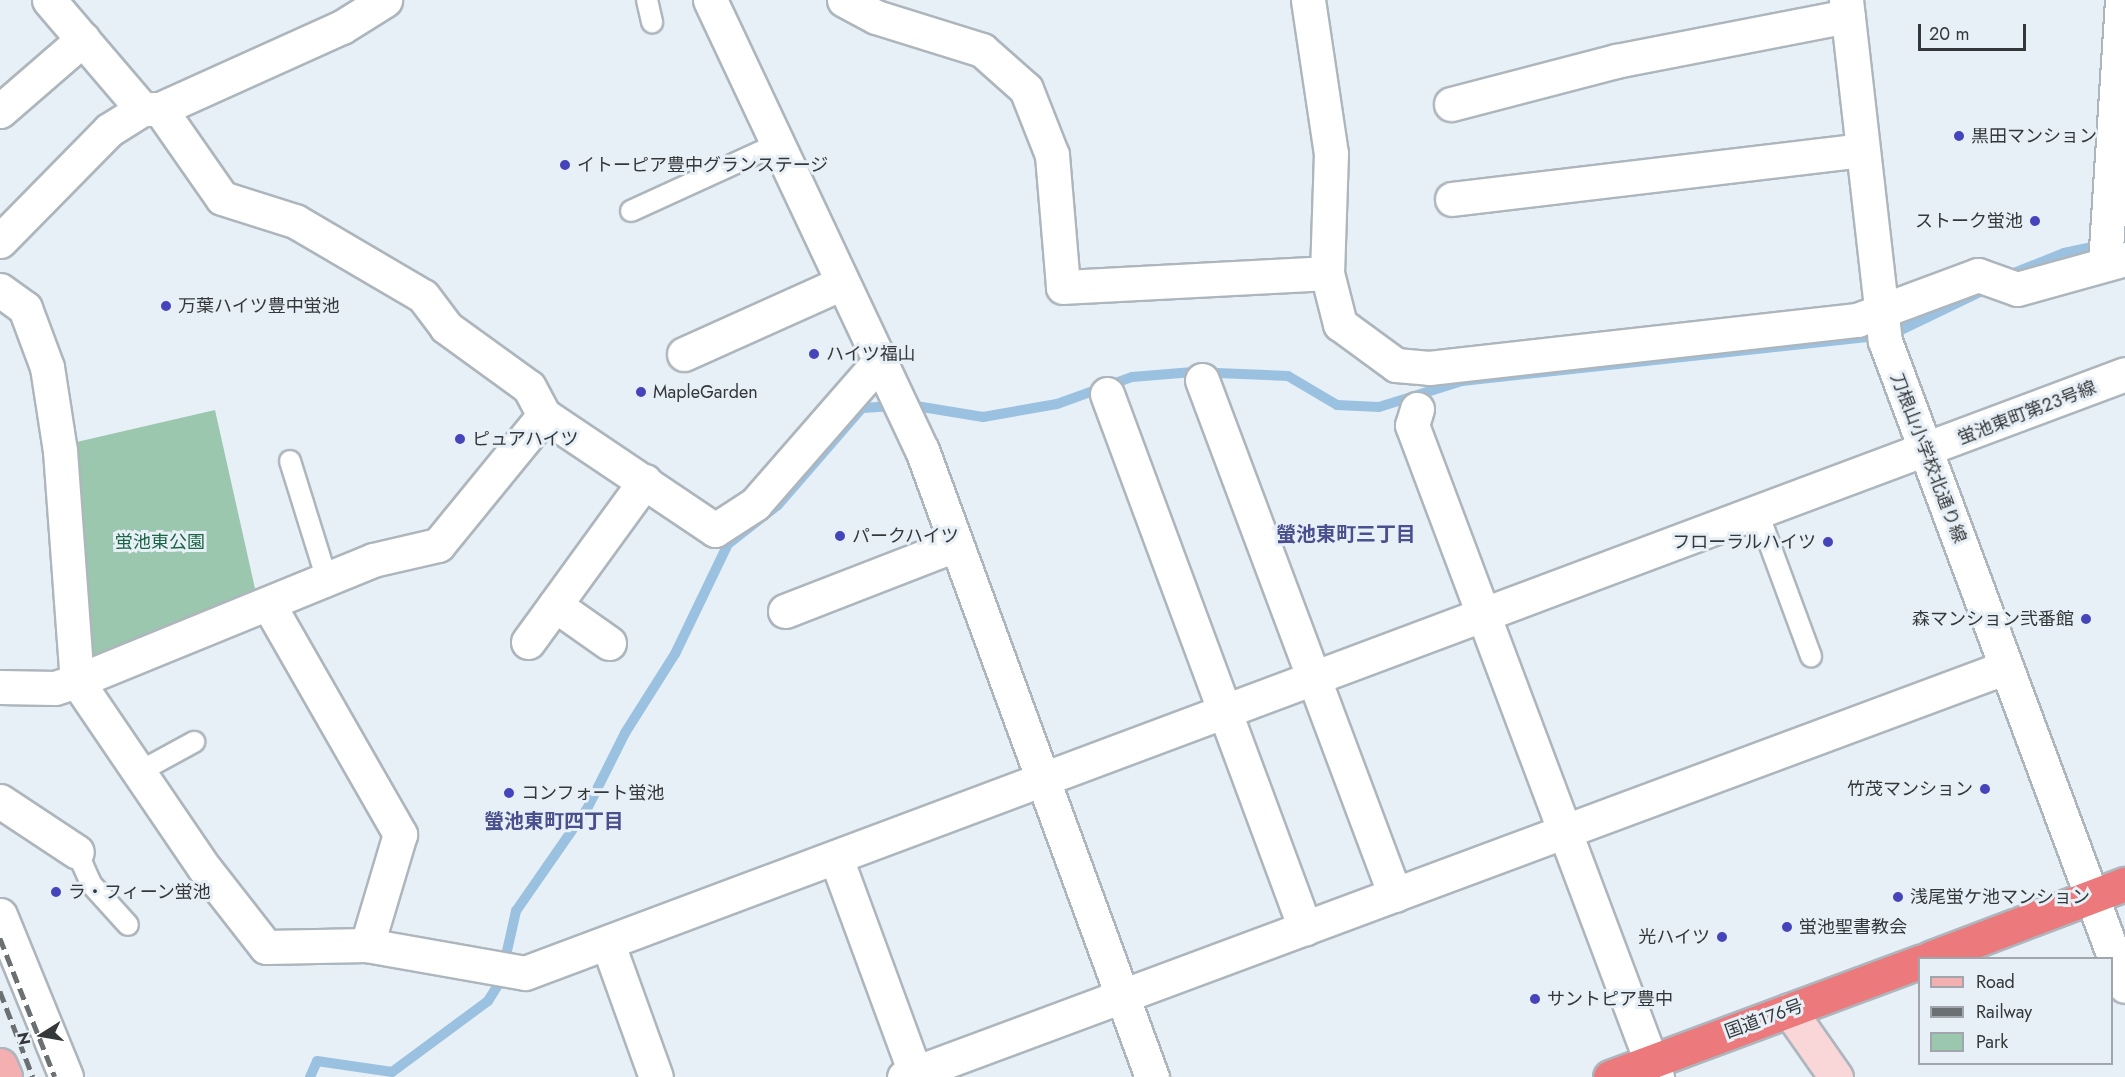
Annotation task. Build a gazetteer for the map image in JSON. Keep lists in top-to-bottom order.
{
  "streets": {
    "highway": ["国道176号"],
    "street": ["蛍池東町第23号線", "刀根山小学校北通り線"]
  },
  "crossings": [
    ["蛍池東町第23号線", "刀根山小学校北通り線"]
  ],
  "districts": ["螢池東町三丁目", "螢池東町四丁目"],
  "parks": ["蛍池東公園"],
  "places": [
    "黒田マンション",
    "イトーピア豊中グランステージ",
    "ストーク蛍池",
    "万葉ハイツ豊中蛍池",
    "ハイツ福山",
    "MapleGarden",
    "ピュアハイツ",
    "パークハイツ",
    "フローラルハイツ",
    "森マンション弐番館",
    "竹茂マンション",
    "コンフォート蛍池",
    "ラ・フィーン蛍池",
    "浅尾蛍ケ池マンション",
    "蛍池聖書教会",
    "光ハイツ",
    "サントピア豊中"
  ],
  "legend": ["Road", "Railway", "Park"],
  "scale_bar": "20 m",
  "north": "left"
}
